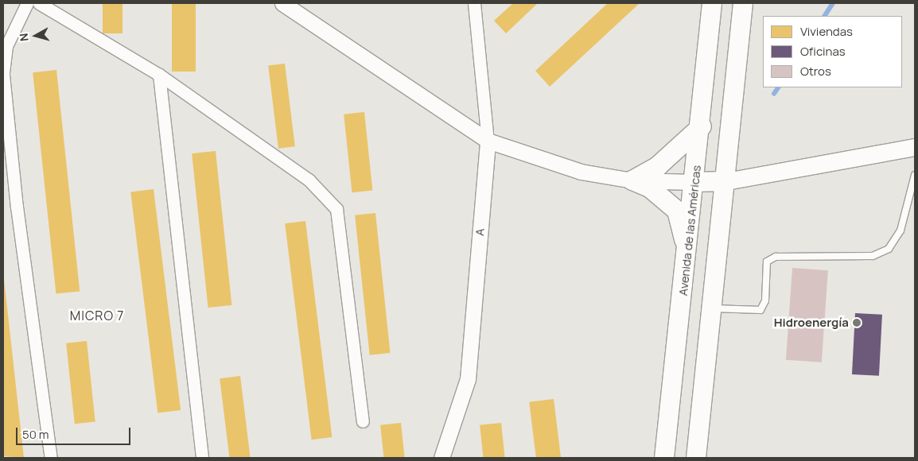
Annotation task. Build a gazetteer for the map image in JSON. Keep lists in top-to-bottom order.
{
  "streets": {
    "main road": ["Avenida de las Américas"],
    "street": ["A"]
  },
  "districts": ["MICRO 7"],
  "places": ["Hidroenergía"],
  "legend": ["Viviendas", "Oficinas", "Otros"],
  "scale_bar": "50 m",
  "north": "left"
}
